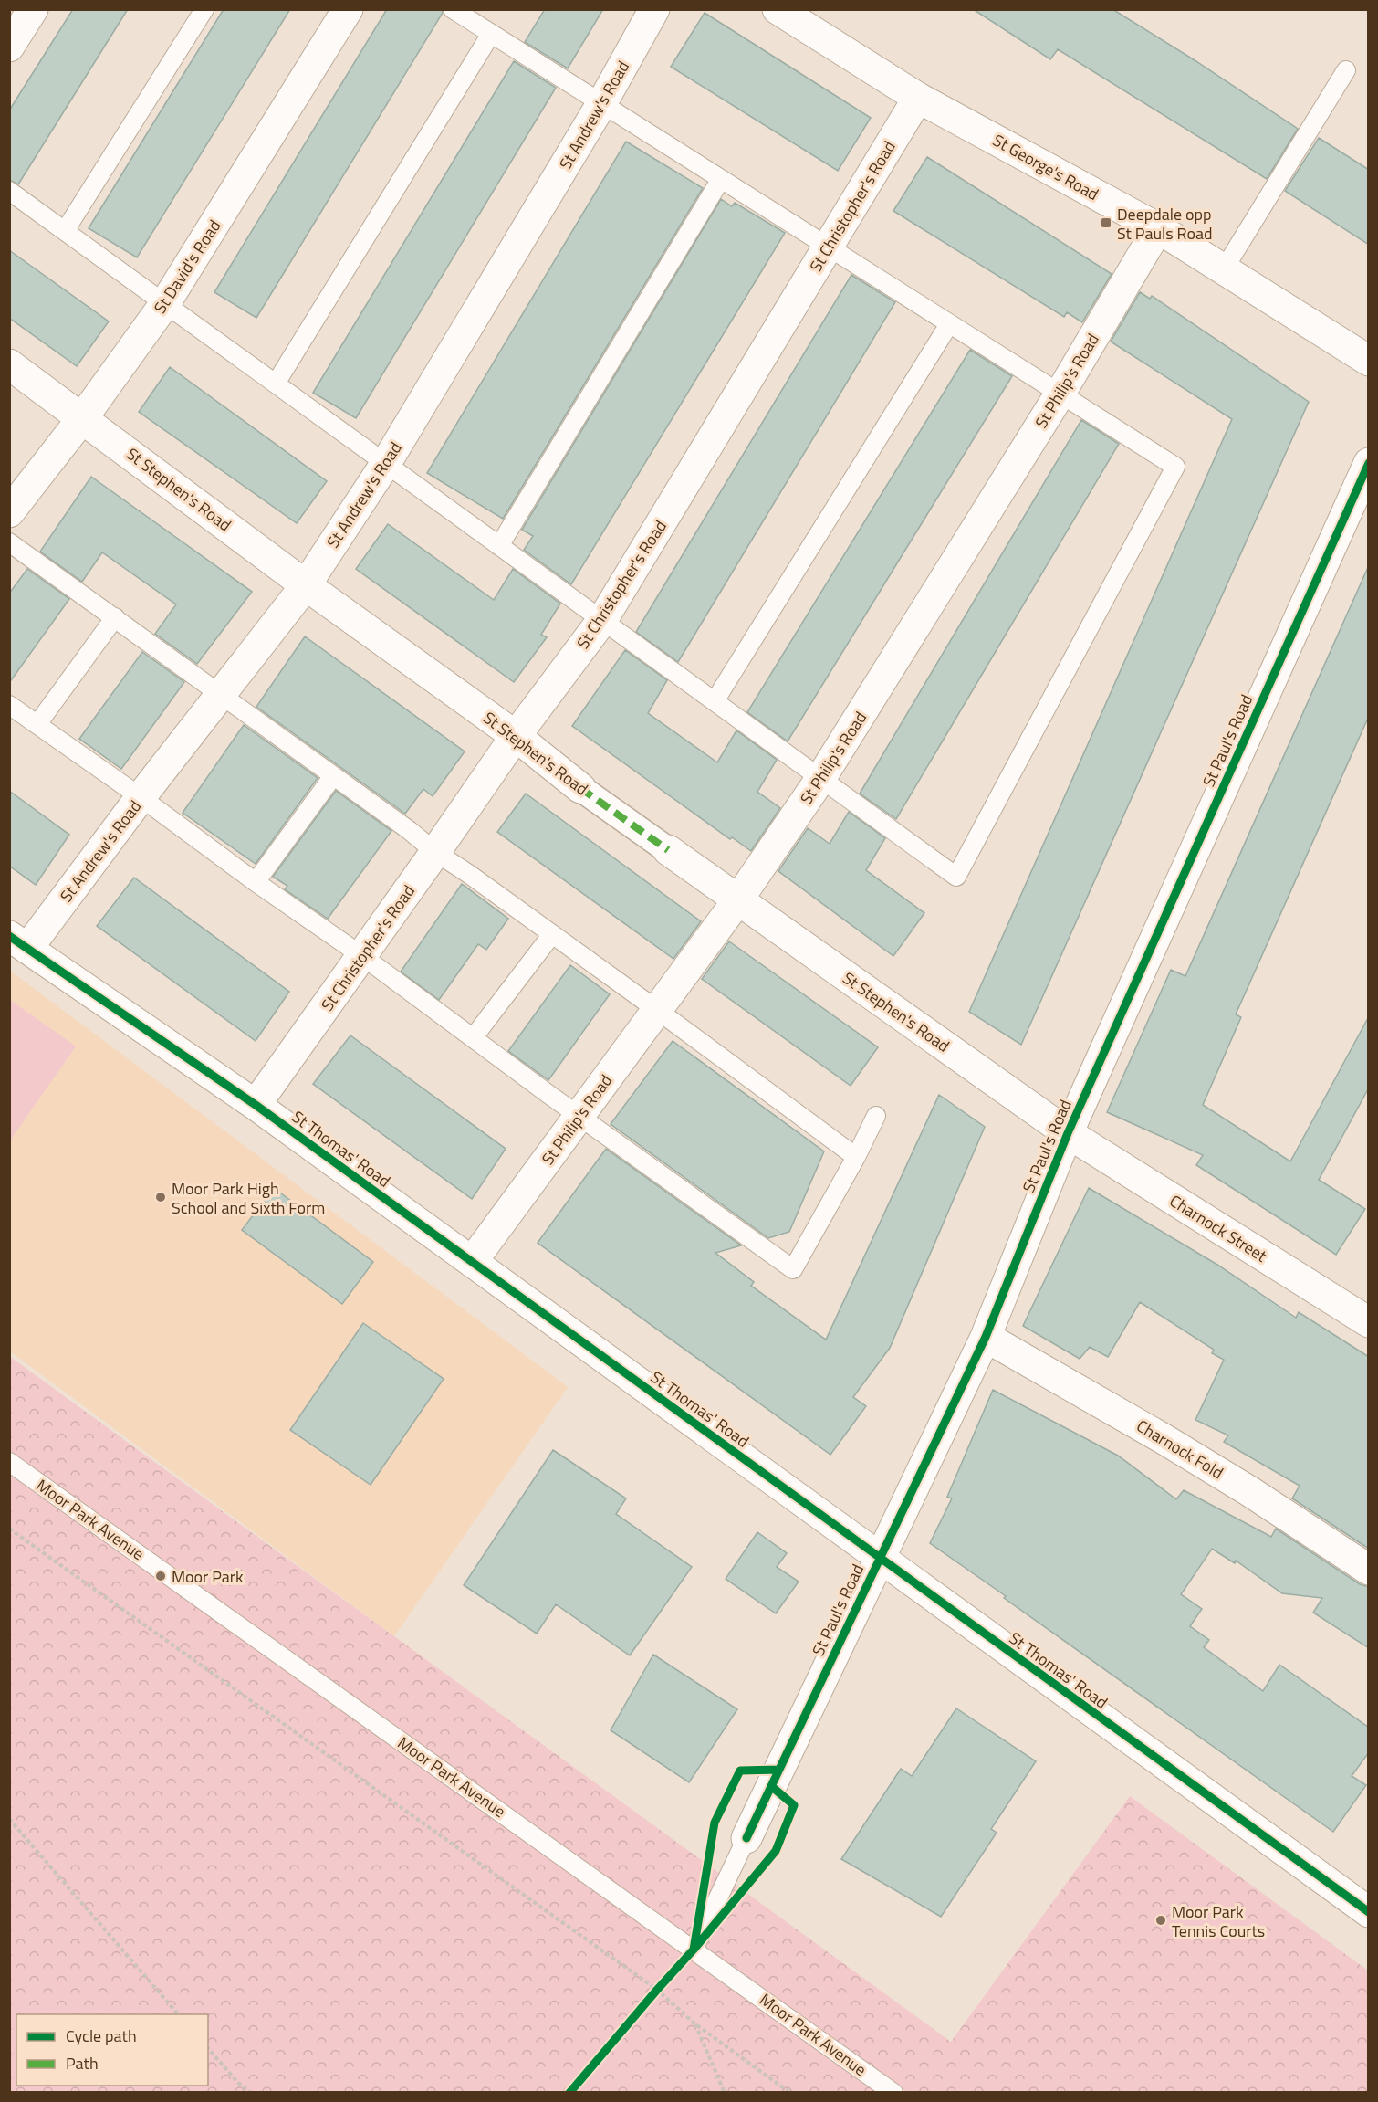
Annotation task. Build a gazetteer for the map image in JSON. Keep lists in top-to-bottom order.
{
  "streets": {
    "street": [
      "St Andrew's Road",
      "St George's Road",
      "St Christopher's Road",
      "St David's Road",
      "St Philip's Road",
      "St Stephen's Road",
      "St Paul's Road",
      "St Thomas' Road",
      "Charnock Street",
      "Charnock Fold"
    ],
    "lane": ["Moor Park Avenue"]
  },
  "crossings": [
    ["St Andrew's Road", "St Stephen's Road"],
    ["St Andrew's Road", "St Thomas' Road"],
    ["St George's Road", "St Christopher's Road"],
    ["St George's Road", "St Philip's Road"],
    ["St Christopher's Road", "St Stephen's Road"],
    ["St Christopher's Road", "St Thomas' Road"],
    ["St David's Road", "St Stephen's Road"],
    ["St Philip's Road", "St Stephen's Road"],
    ["St Philip's Road", "St Thomas' Road"],
    ["St Stephen's Road", "St Paul's Road"],
    ["St Stephen's Road", "Charnock Street"],
    ["St Paul's Road", "St Thomas' Road"],
    ["St Paul's Road", "Charnock Street"],
    ["St Paul's Road", "Charnock Fold"]
  ],
  "places": {
    "transit": ["Deepdale opp St Pauls Road"],
    "other": ["Moor Park High School and Sixth Form", "Moor Park", "Moor Park Tennis Courts"]
  },
  "legend": ["Cycle path", "Path"]
}
